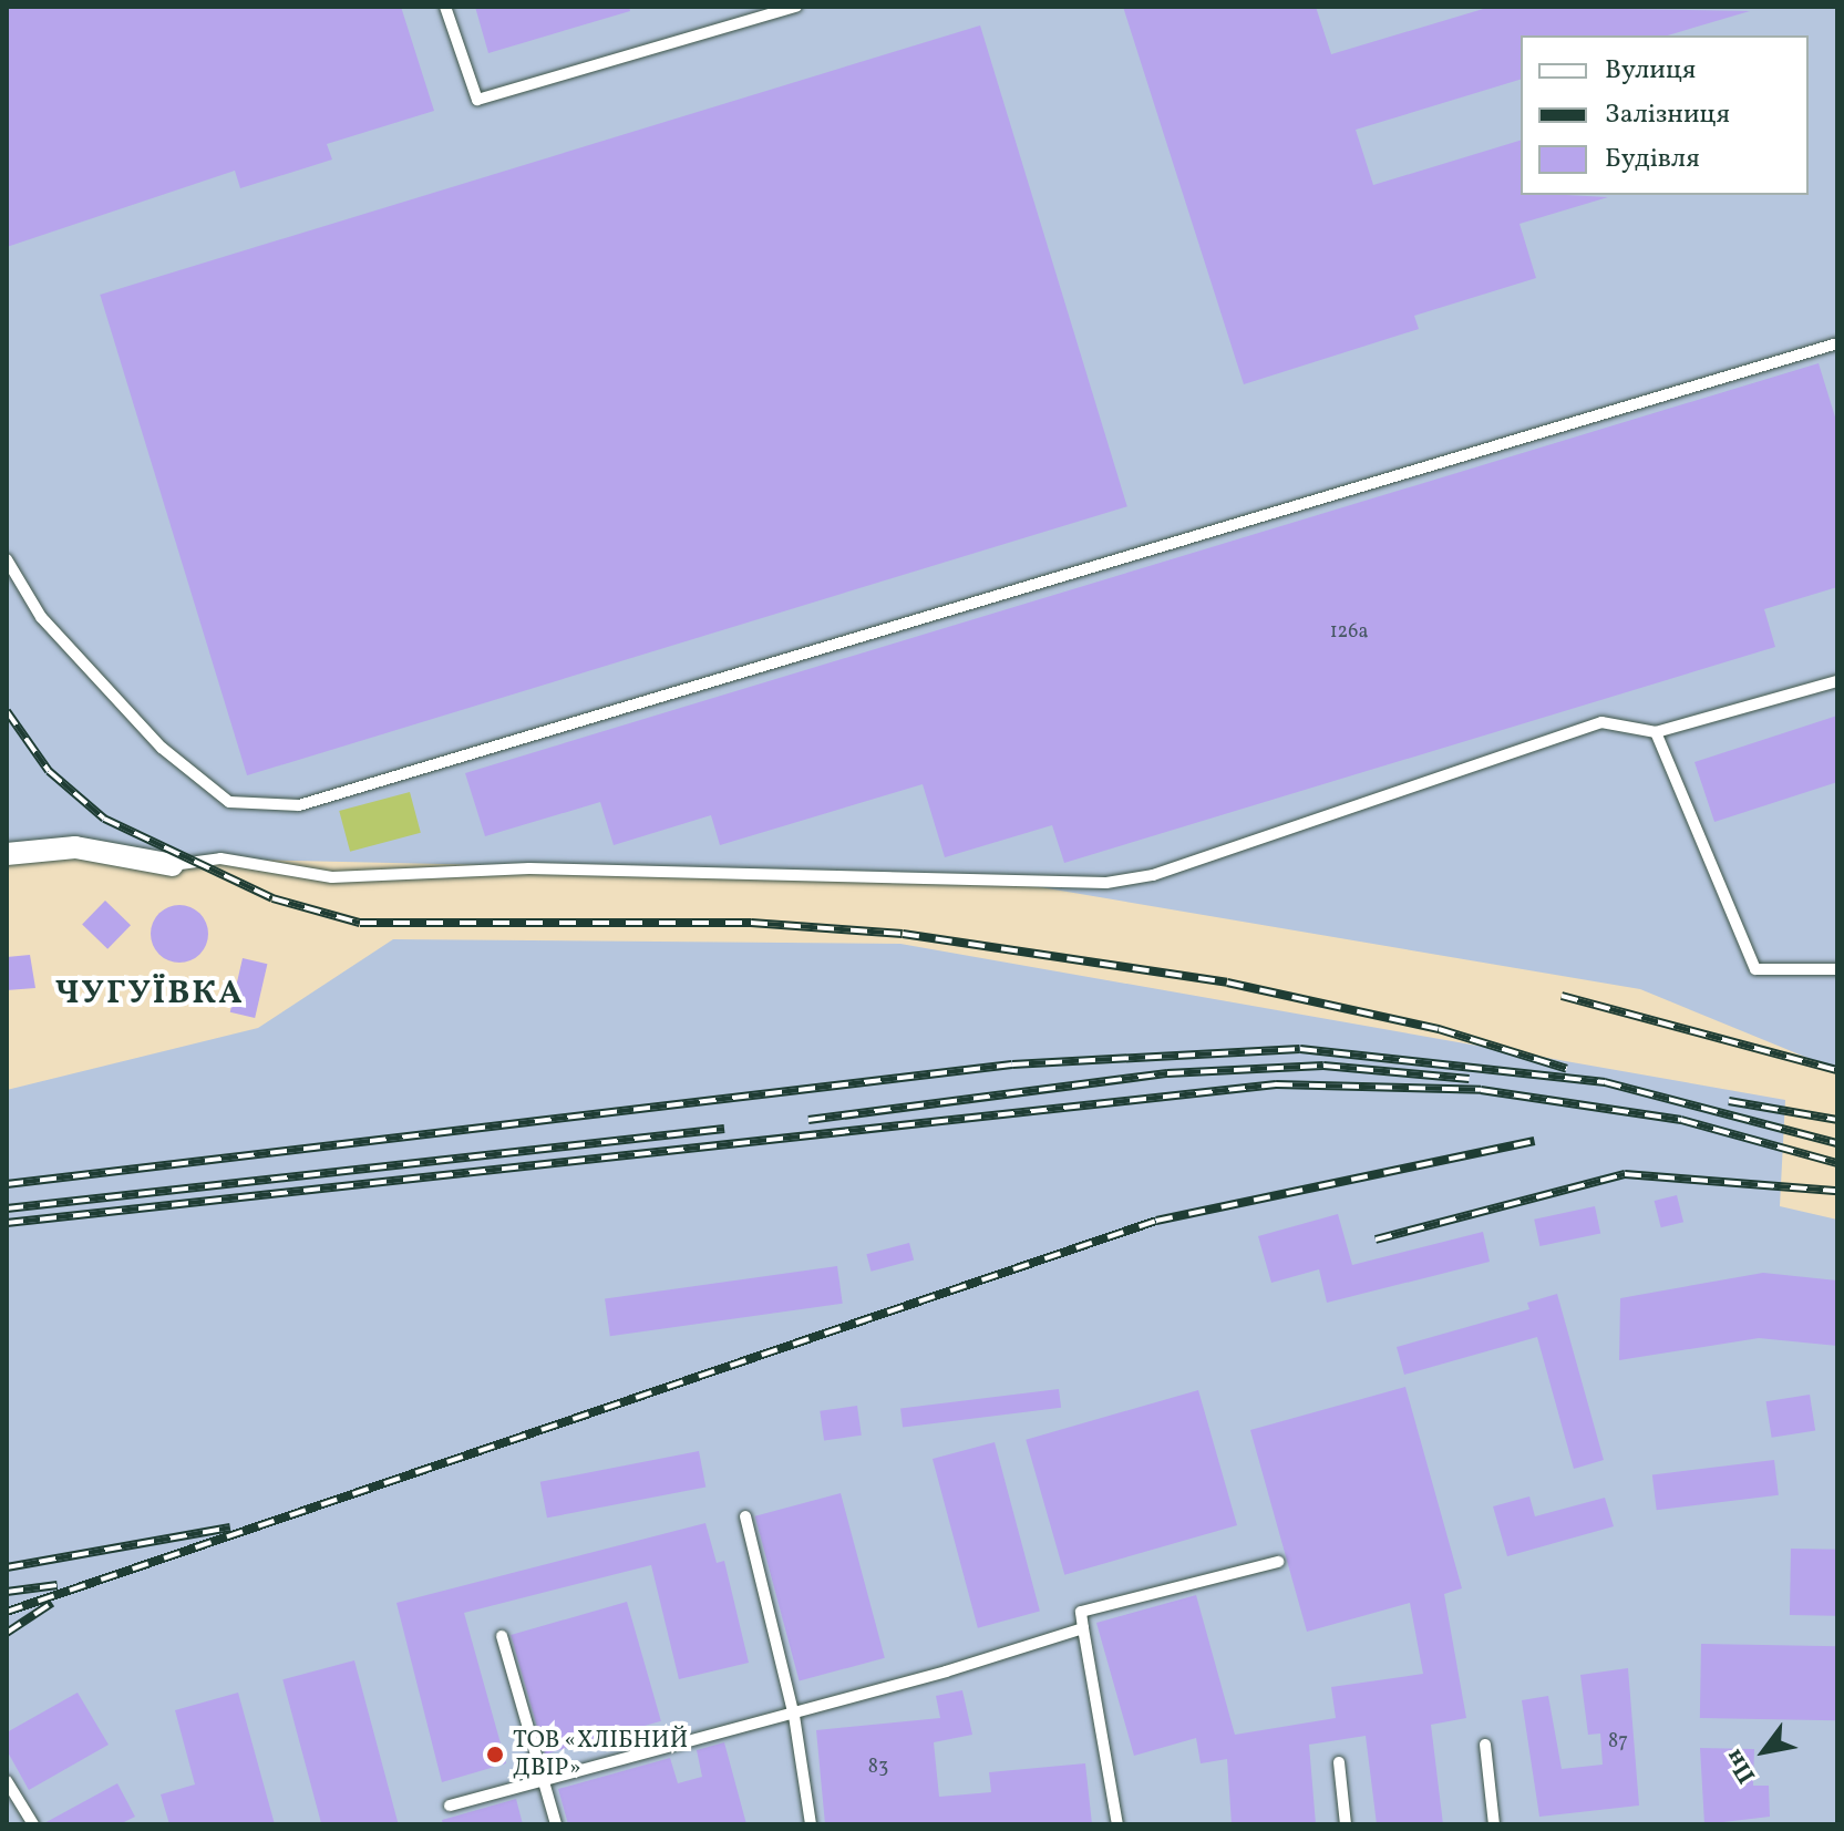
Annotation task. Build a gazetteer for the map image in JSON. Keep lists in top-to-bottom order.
{
  "districts": ["ЧУГУЇВКА"],
  "places": ["ТОВ «ХЛІБНИЙ ДВІР»"],
  "house_numbers": ["126а", "87", "83"],
  "legend": ["Вулиця", "Залізниця", "Будівля"],
  "north": "bottom left"
}
